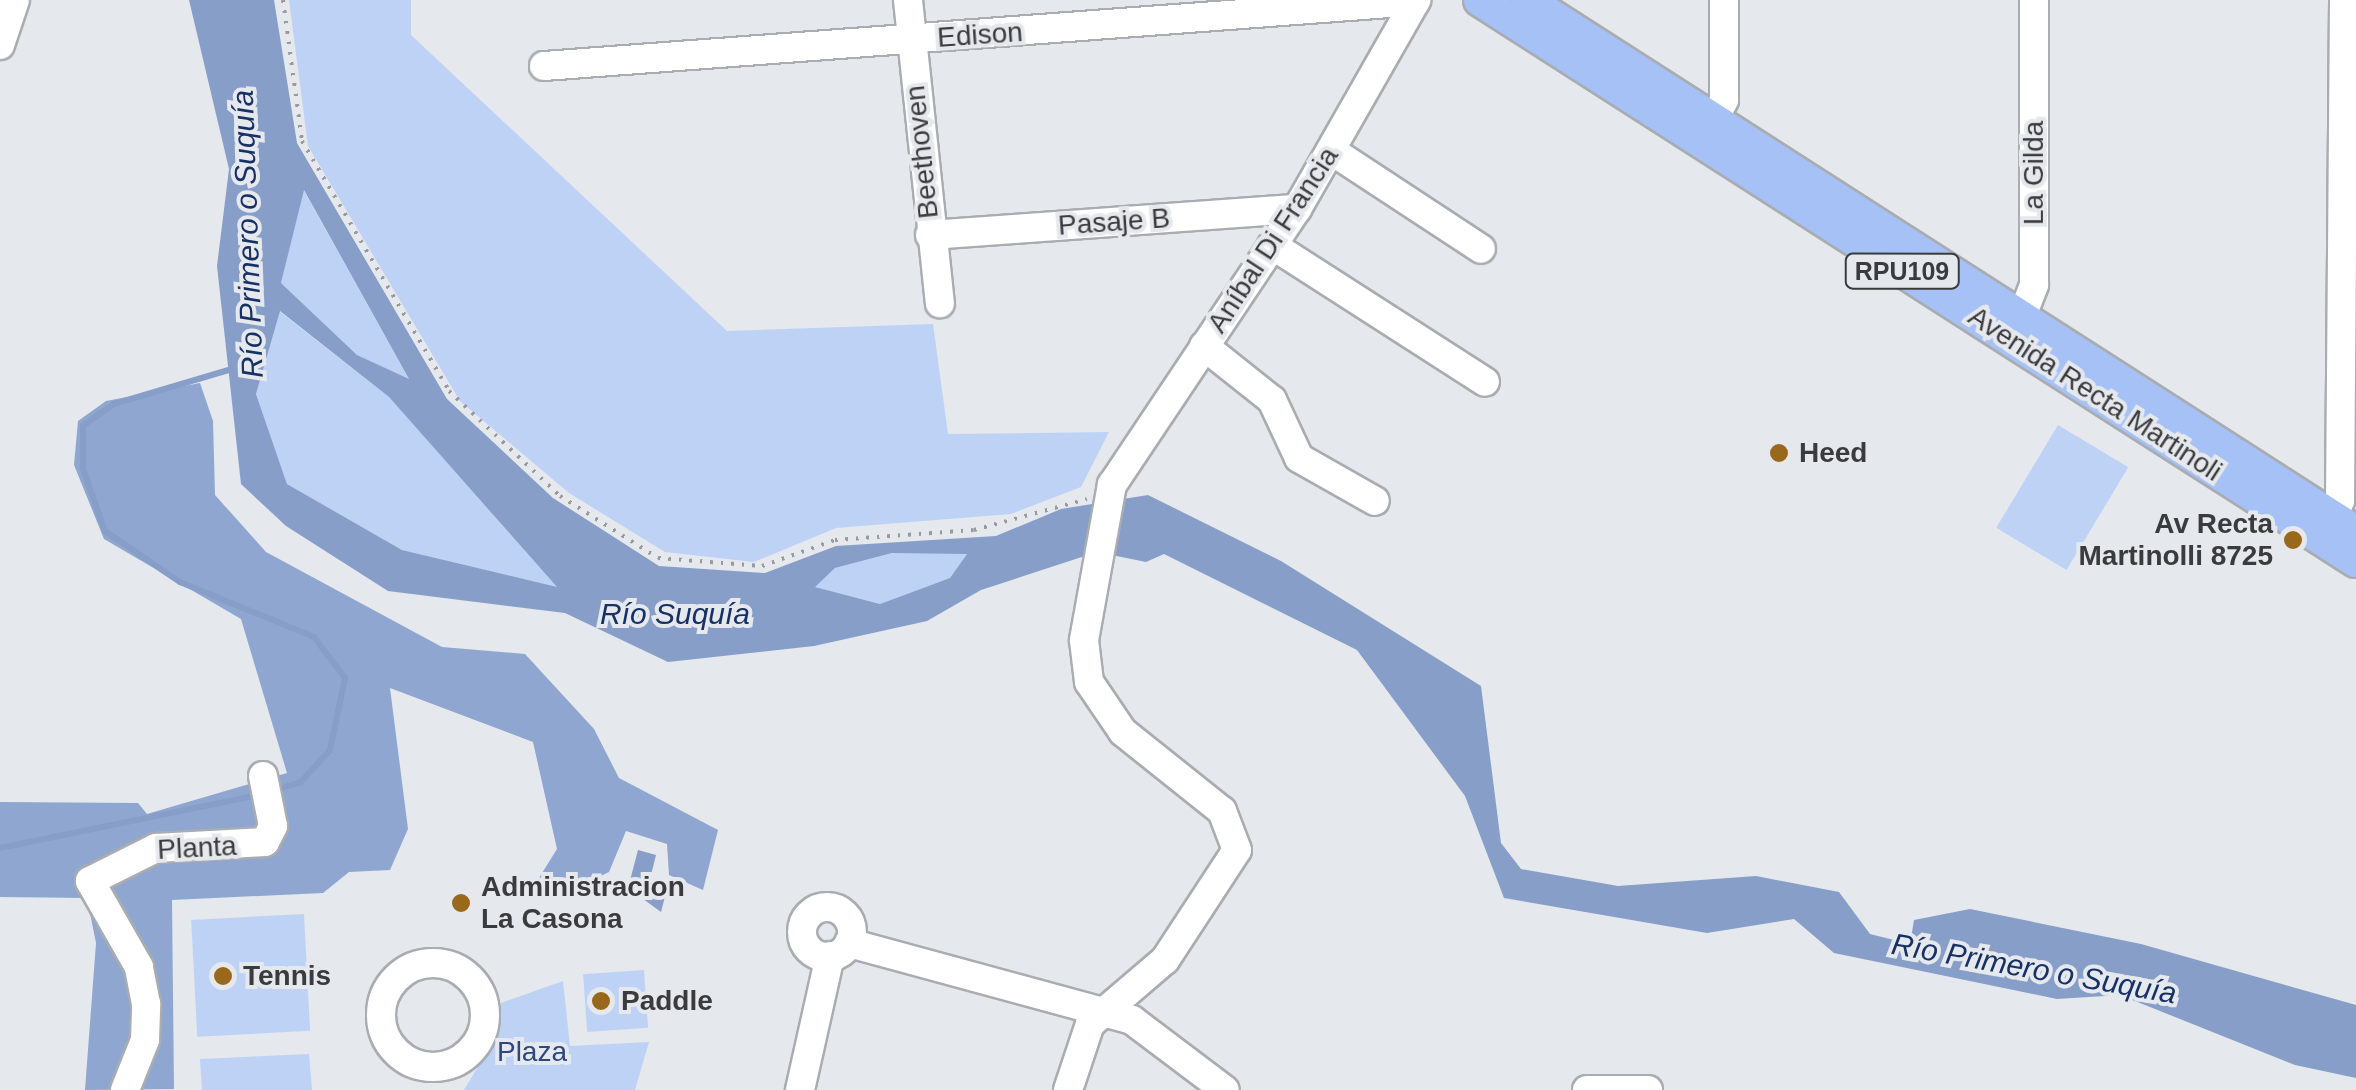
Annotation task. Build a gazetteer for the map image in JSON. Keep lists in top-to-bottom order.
{
  "streets": {
    "main road": ["RPU109", "Avenida Recta Martinoli"],
    "street": [
      "Edison",
      "Beethoven",
      "La Gilda",
      "Pasaje B",
      "Aníbal Di Francia",
      "Planta"
    ]
  },
  "crossings": [
    ["Edison", "Beethoven"],
    ["Edison", "Aníbal Di Francia"],
    ["Beethoven", "Pasaje B"],
    ["La Gilda", "Avenida Recta Martinoli"],
    ["Pasaje B", "Aníbal Di Francia"]
  ],
  "water": ["Río Primero o Suquía", "Río Suquía"],
  "parks": ["Plaza"],
  "places": [
    "Heed",
    "Av Recta Martinolli 8725",
    "Administracion La Casona",
    "Tennis",
    "Paddle"
  ]
}
